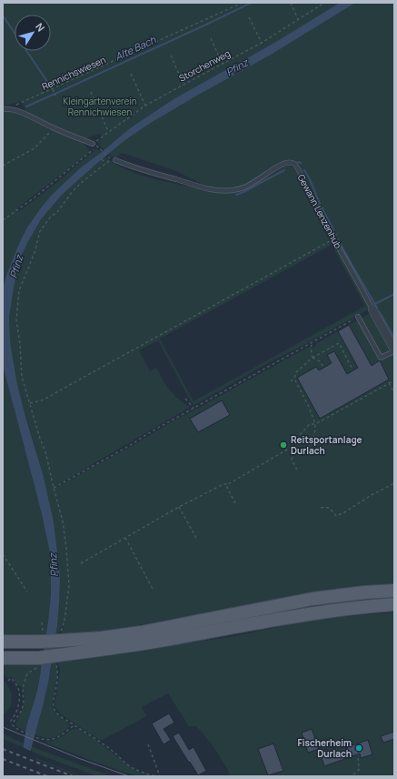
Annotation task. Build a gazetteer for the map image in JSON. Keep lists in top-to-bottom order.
{
  "streets": {
    "street": ["Gewann Lenzenhub"],
    "path": ["Storchenweg", "Rennichswiesen"]
  },
  "water": ["Alte Bach", "Pfinz"],
  "parks": ["Kleingartenverein Rennichwiesen"],
  "places": ["Reitsportanlage Durlach", "Fischerheim Durlach"],
  "north": "top right"
}
